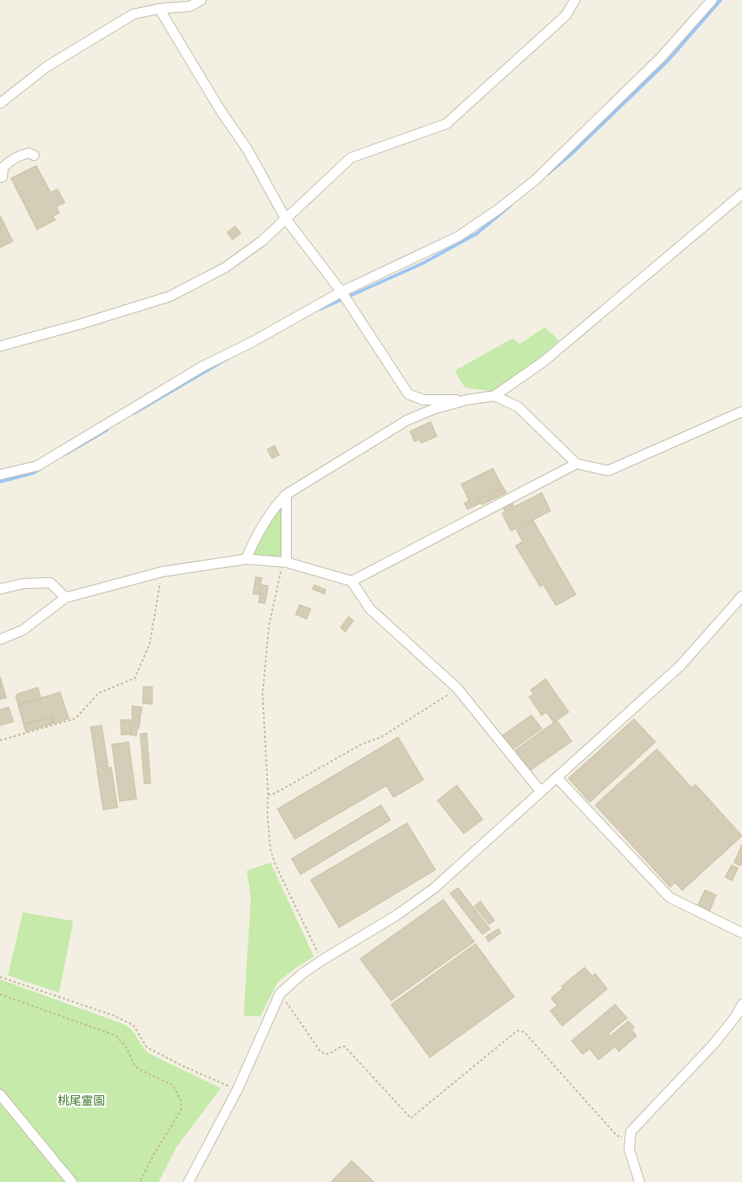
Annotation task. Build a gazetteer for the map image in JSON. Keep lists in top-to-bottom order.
{
  "parks": ["桃尾霊園"]
}
